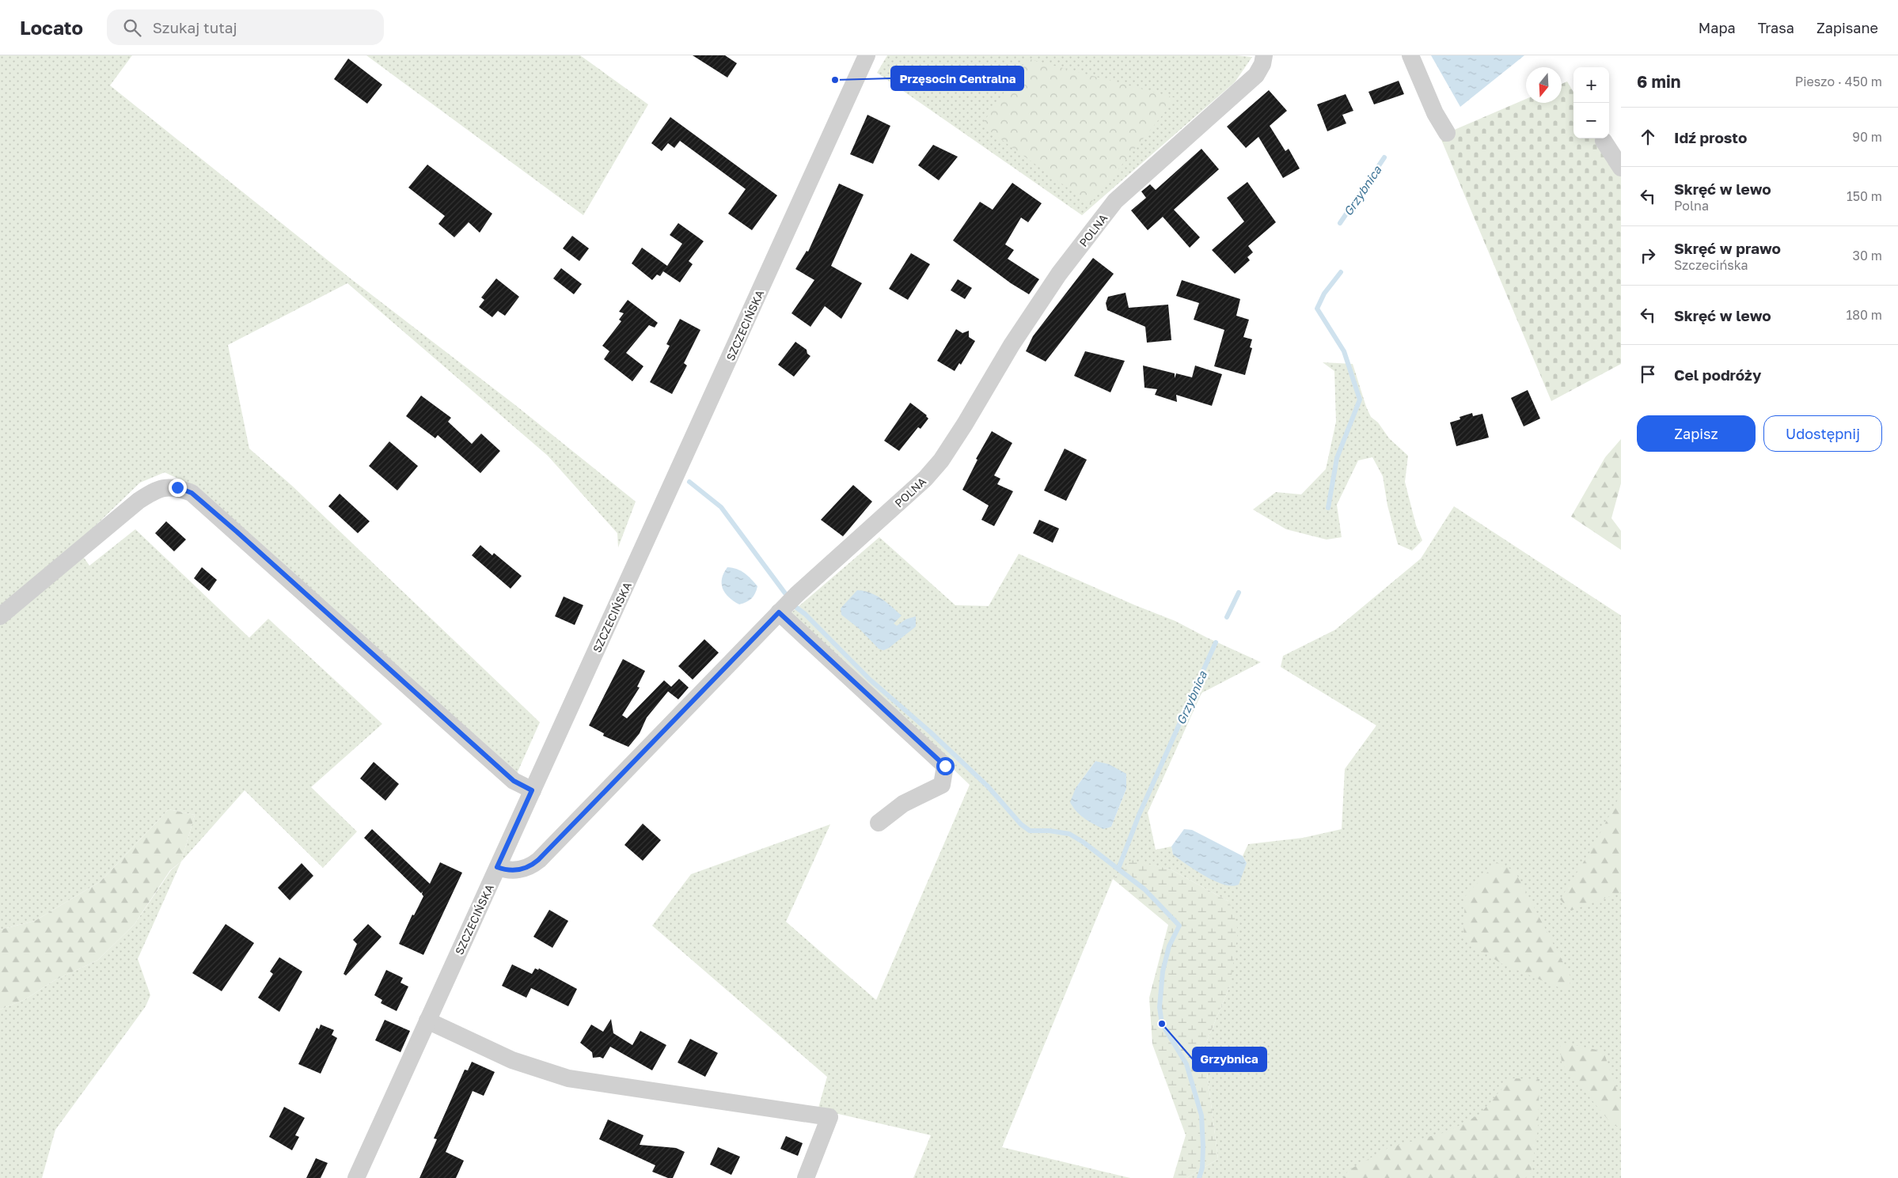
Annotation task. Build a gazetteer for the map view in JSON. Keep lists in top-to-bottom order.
{
  "streets": {
    "street": ["POLNA", "SZCZECIŃSKA"]
  },
  "crossings": [
    ["POLNA", "SZCZECIŃSKA"]
  ],
  "water": ["Grzybnica"],
  "places": ["Przęsocin Centralna", "Grzybnica"],
  "north": "bottom",
  "page": {
    "header": "Locato",
    "search": "Szukaj tutaj",
    "nav": ["Mapa", "Trasa", "Zapisane"],
    "heading": ["6 min", "Pieszo · 450 m"],
    "map_buttons": ["+", "−"],
    "list": [
      ["Idź prosto", "90 m"],
      ["Skręć w lewo", "Polna", "150 m"],
      ["Skręć w prawo", "Szczecińska", "30 m"],
      ["Skręć w lewo", "180 m"],
      "Cel podróży"
    ],
    "buttons": ["Zapisz", "Udostępnij"]
  }
}
